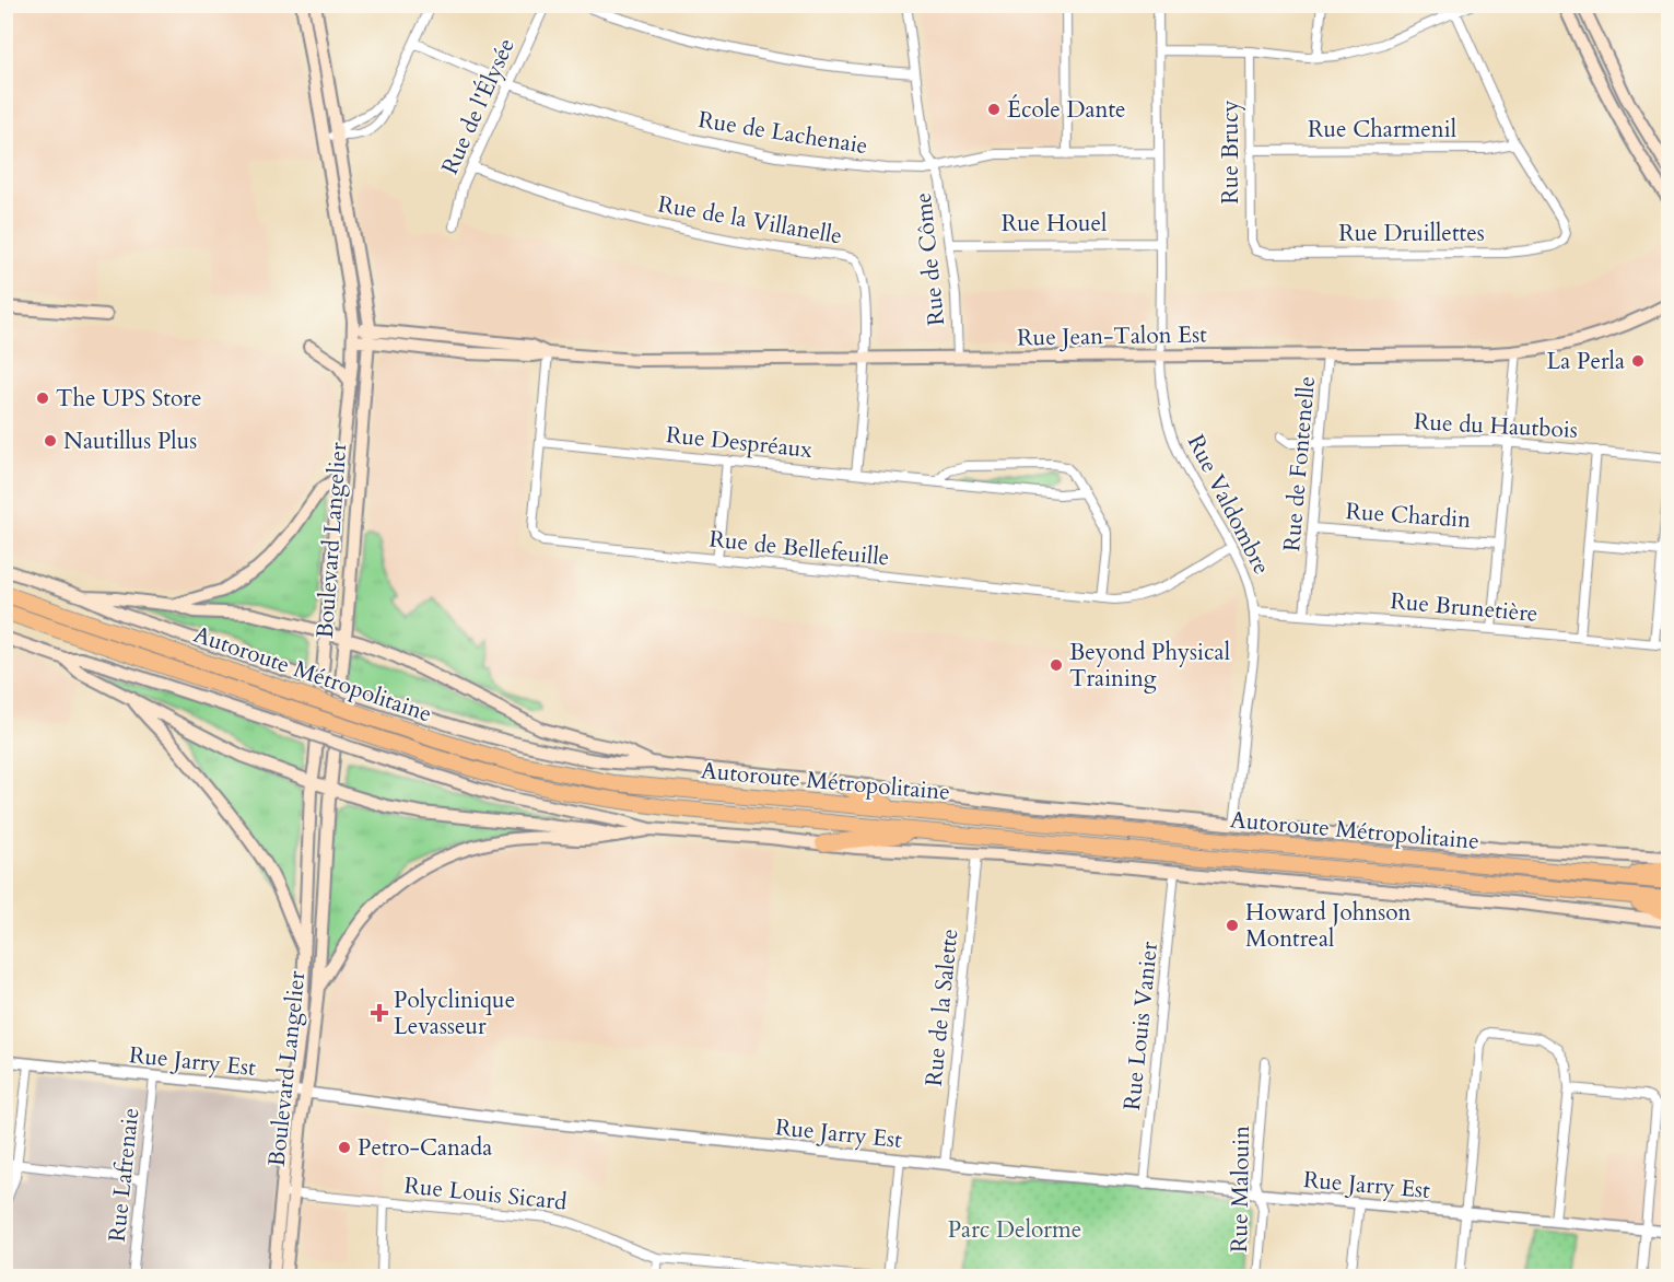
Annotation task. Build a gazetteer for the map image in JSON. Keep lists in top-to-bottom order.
{
  "streets": {
    "highway": ["Autoroute Métropolitaine"],
    "main road": ["Rue Jean-Talon Est", "Boulevard Langelier"],
    "street": [
      "Rue de l'Élysée",
      "Rue Charmenil",
      "Rue de Lachenaie",
      "Rue Brucy",
      "Rue de la Villanelle",
      "Rue Houel",
      "Rue Druillettes",
      "Rue de Côme",
      "Rue du Hautbois",
      "Rue Despréaux",
      "Rue de Fontenelle",
      "Rue Valdombre",
      "Rue Chardin",
      "Rue de Bellefeuille",
      "Rue Brunetière",
      "Rue de la Salette",
      "Rue Louis Vanier",
      "Rue Jarry Est",
      "Rue Lafrenaie",
      "Rue Malouin",
      "Rue Louis Sicard"
    ]
  },
  "crossings": [
    ["Rue de l'Élysée", "Rue de Lachenaie"],
    ["Rue de l'Élysée", "Rue de la Villanelle"],
    ["Rue Charmenil", "Rue Brucy"],
    ["Rue Charmenil", "Rue Druillettes"],
    ["Rue de Lachenaie", "Rue de Côme"],
    ["Rue de Lachenaie", "Rue Valdombre"],
    ["Rue Brucy", "Rue Druillettes"],
    ["Rue de la Villanelle", "Rue Jean-Talon Est"],
    ["Rue de la Villanelle", "Rue Despréaux"],
    ["Rue Houel", "Rue de Côme"],
    ["Rue Houel", "Rue Valdombre"],
    ["Rue de Côme", "Rue Jean-Talon Est"],
    ["Rue Jean-Talon Est", "Rue de Fontenelle"],
    ["Rue Jean-Talon Est", "Rue Valdombre"],
    ["Rue Jean-Talon Est", "Boulevard Langelier"],
    ["Rue Jean-Talon Est", "Rue de Bellefeuille"],
    ["Rue du Hautbois", "Rue de Fontenelle"],
    ["Rue Despréaux", "Rue de Bellefeuille"],
    ["Rue de Fontenelle", "Rue Chardin"],
    ["Rue de Fontenelle", "Rue Brunetière"],
    ["Rue Valdombre", "Rue de Bellefeuille"],
    ["Rue Valdombre", "Rue Brunetière"],
    ["Boulevard Langelier", "Rue Jarry Est"],
    ["Boulevard Langelier", "Rue Louis Sicard"],
    ["Rue de la Salette", "Rue Jarry Est"],
    ["Rue Louis Vanier", "Rue Jarry Est"],
    ["Rue Jarry Est", "Rue Lafrenaie"],
    ["Rue Jarry Est", "Rue Malouin"]
  ],
  "parks": ["Parc Delorme"],
  "places": {
    "other": [
      "École Dante",
      "La Perla",
      "The UPS Store",
      "Nautillus Plus",
      "Beyond Physical Training",
      "Howard Johnson Montreal",
      "Petro-Canada"
    ],
    "health": ["Polyclinique Levasseur"]
  }
}
